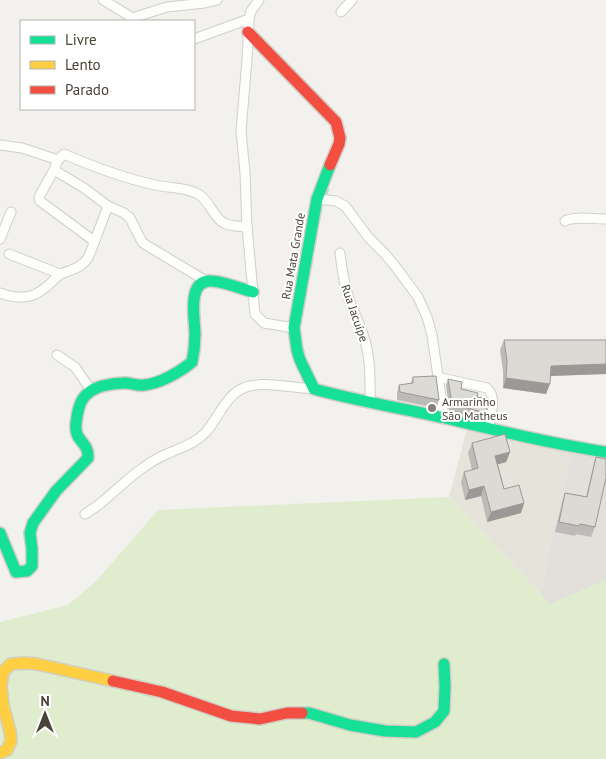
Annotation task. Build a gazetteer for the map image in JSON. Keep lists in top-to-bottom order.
{
  "streets": {
    "street": ["Rua Mata Grande", "Rua Jacuípe"]
  },
  "places": ["Armarinho São Matheus"],
  "legend": ["Livre", "Lento", "Parado"],
  "north": "top"
}
